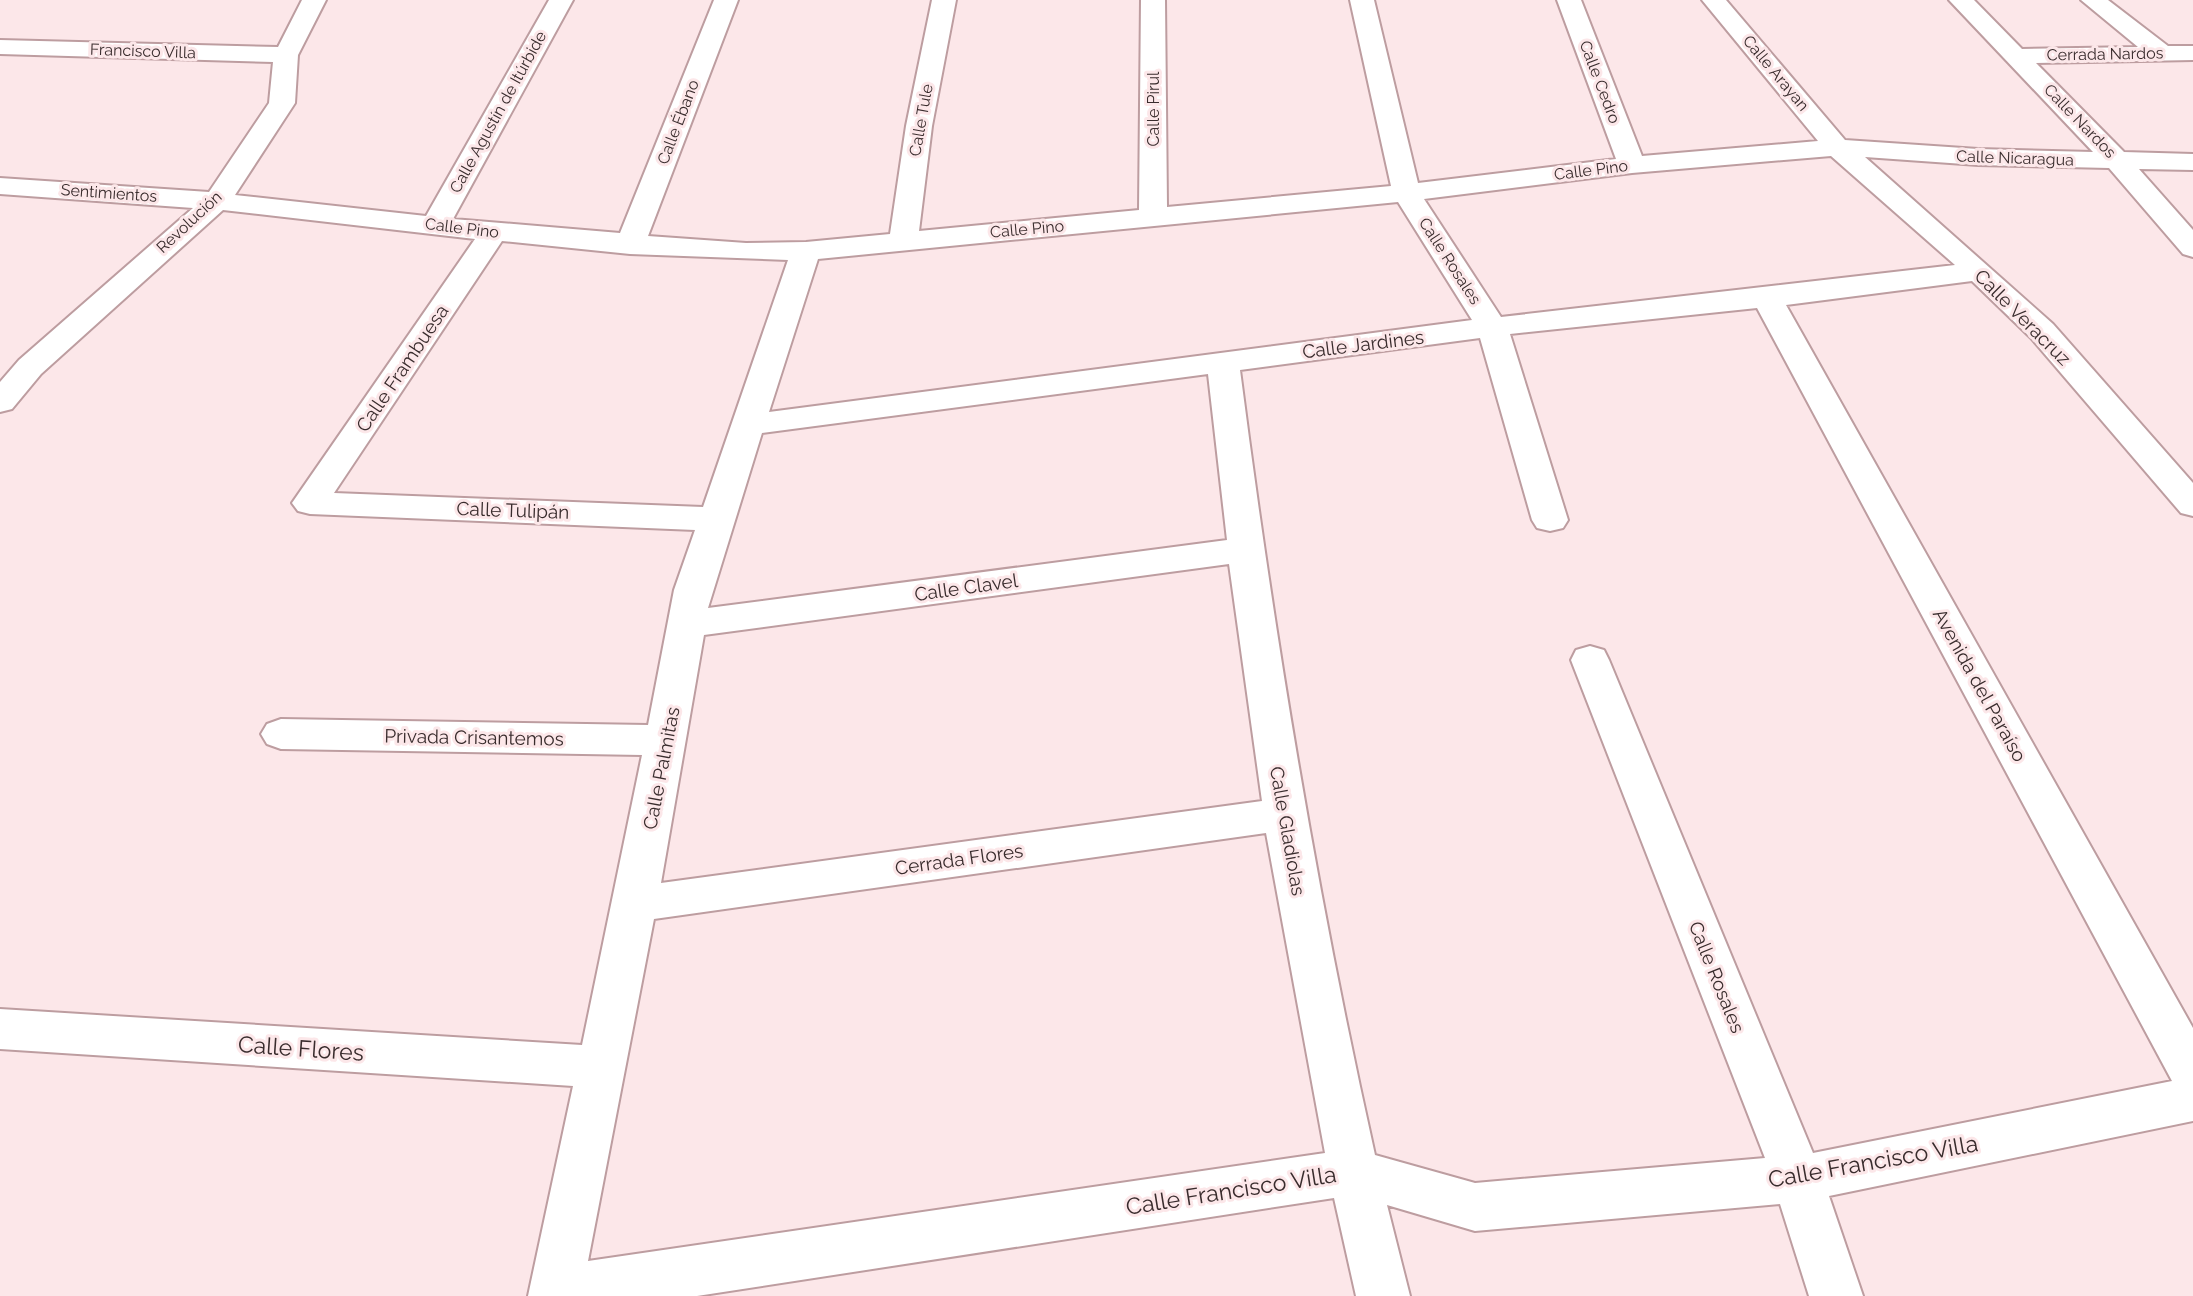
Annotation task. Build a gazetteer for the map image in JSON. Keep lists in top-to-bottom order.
{
  "streets": {
    "street": [
      "Francisco Villa",
      "Cerrada Nardos",
      "Calle Arayan",
      "Calle Cedro",
      "Calle Pirul",
      "Calle Agustín de Itúrbide",
      "Calle Tule",
      "Calle Nardos",
      "Calle Ébano",
      "Calle Nicaragua",
      "Calle Pino",
      "Sentimientos",
      "Revolución",
      "Calle Rosales",
      "Calle Veracruz",
      "Calle Jardines",
      "Calle Frambuesa",
      "Calle Tulipán",
      "Calle Clavel",
      "Avenida del Paraíso",
      "Privada Crisantemos",
      "Calle Palmitas",
      "Calle Gladiolas",
      "Cerrada Flores",
      "Calle Flores",
      "Calle Francisco Villa"
    ]
  },
  "crossings": [
    ["Francisco Villa", "Revolución"],
    ["Cerrada Nardos", "Calle Nardos"],
    ["Calle Arayan", "Calle Nicaragua"],
    ["Calle Arayan", "Calle Pino"],
    ["Calle Arayan", "Calle Veracruz"],
    ["Calle Cedro", "Calle Pino"],
    ["Calle Pirul", "Calle Pino"],
    ["Calle Agustín de Itúrbide", "Calle Pino"],
    ["Calle Tule", "Calle Pino"],
    ["Calle Nardos", "Calle Nicaragua"],
    ["Calle Ébano", "Calle Pino"],
    ["Calle Nicaragua", "Calle Pino"],
    ["Calle Nicaragua", "Calle Veracruz"],
    ["Calle Pino", "Sentimientos"],
    ["Calle Pino", "Revolución"],
    ["Calle Pino", "Calle Rosales"],
    ["Calle Pino", "Calle Veracruz"],
    ["Calle Pino", "Calle Frambuesa"],
    ["Calle Pino", "Calle Palmitas"],
    ["Sentimientos", "Revolución"],
    ["Calle Rosales", "Calle Jardines"],
    ["Calle Rosales", "Calle Francisco Villa"],
    ["Calle Veracruz", "Calle Jardines"],
    ["Calle Jardines", "Avenida del Paraíso"],
    ["Calle Jardines", "Calle Palmitas"],
    ["Calle Jardines", "Calle Gladiolas"],
    ["Calle Frambuesa", "Calle Tulipán"],
    ["Calle Tulipán", "Calle Palmitas"],
    ["Calle Clavel", "Calle Palmitas"],
    ["Calle Clavel", "Calle Gladiolas"],
    ["Privada Crisantemos", "Calle Palmitas"],
    ["Calle Palmitas", "Cerrada Flores"],
    ["Calle Palmitas", "Calle Flores"],
    ["Calle Palmitas", "Calle Francisco Villa"],
    ["Calle Gladiolas", "Cerrada Flores"],
    ["Calle Gladiolas", "Calle Francisco Villa"]
  ]
}
